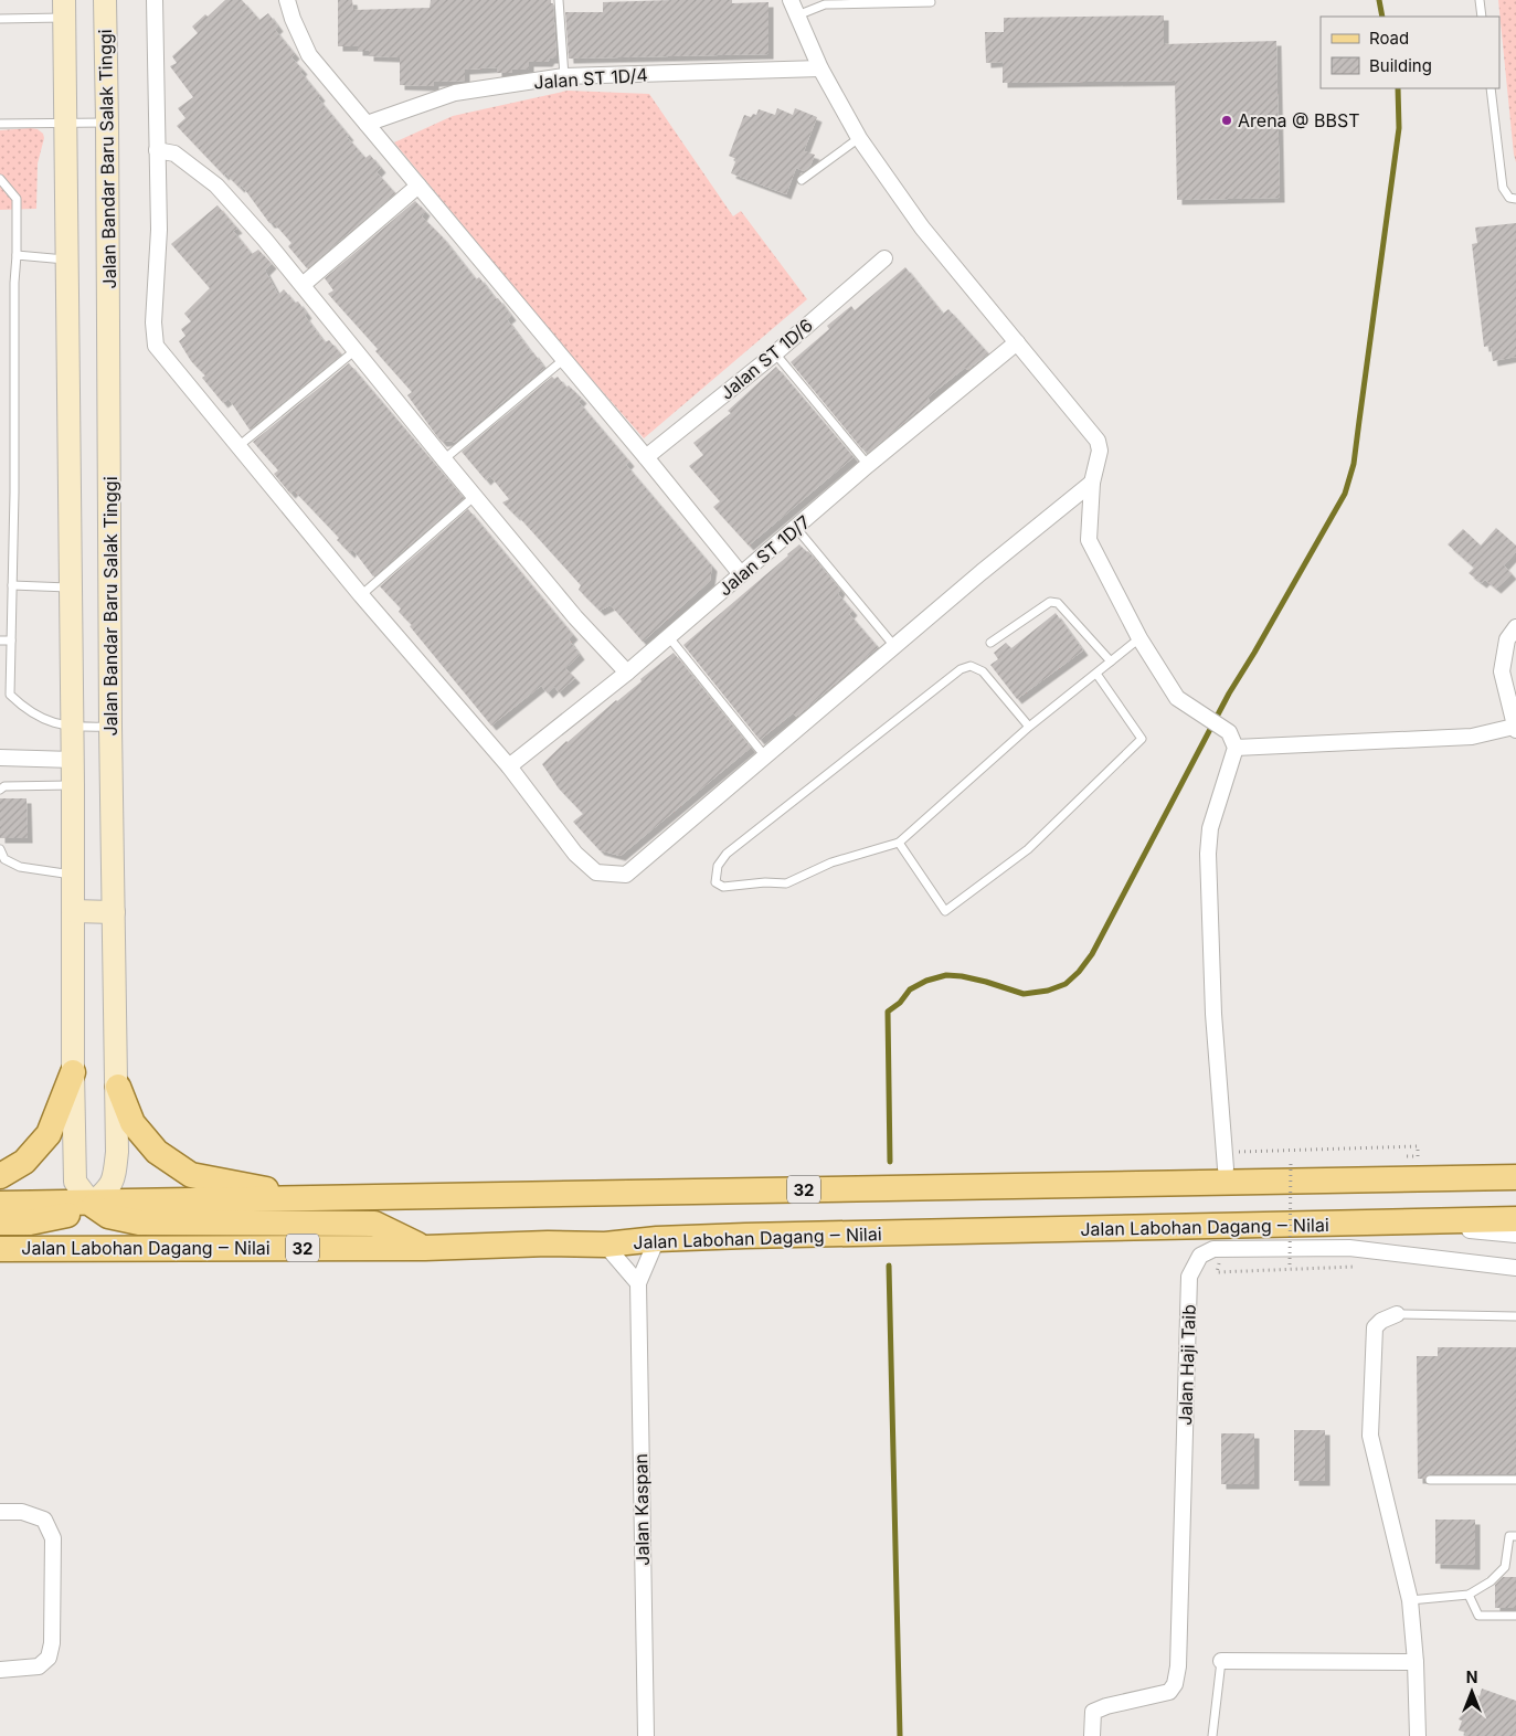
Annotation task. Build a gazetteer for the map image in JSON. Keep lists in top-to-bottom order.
{
  "streets": {
    "main road": ["Jalan Bandar Baru Salak Tinggi", "32", "Jalan Labohan Dagang ‒ Nilai"],
    "street": [
      "Jalan ST 1D/4",
      "Jalan ST 1D/6",
      "Jalan ST 1D/7",
      "Jalan Haji Taib",
      "Jalan Kaspan"
    ]
  },
  "crossings": [
    ["Jalan Bandar Baru Salak Tinggi", "32"]
  ],
  "places": ["Arena @ BBST"],
  "legend": ["Road", "Building"],
  "north": "top"
}
